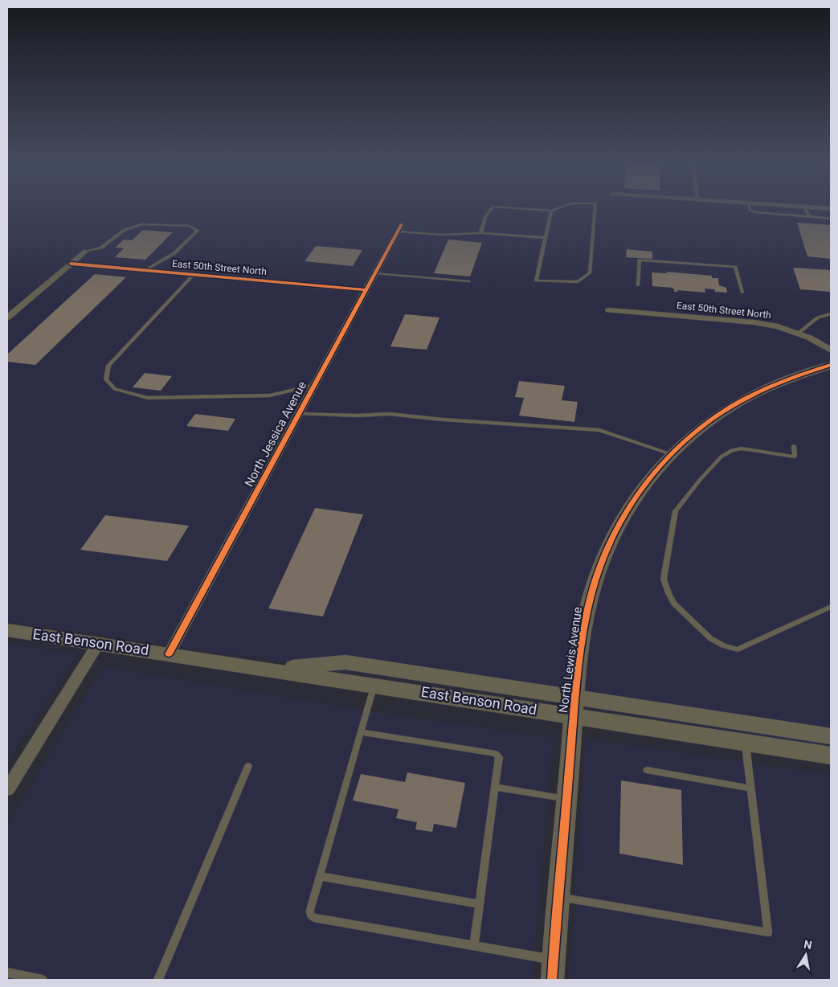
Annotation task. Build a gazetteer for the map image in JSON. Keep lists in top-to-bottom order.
{
  "streets": {
    "main road": ["East Benson Road"],
    "street": ["East 50th Street North", "North Jessica Avenue", "North Lewis Avenue"]
  },
  "crossings": [
    ["East 50th Street North", "North Jessica Avenue"],
    ["North Jessica Avenue", "East Benson Road"],
    ["East Benson Road", "North Lewis Avenue"]
  ],
  "north": "top"
}
